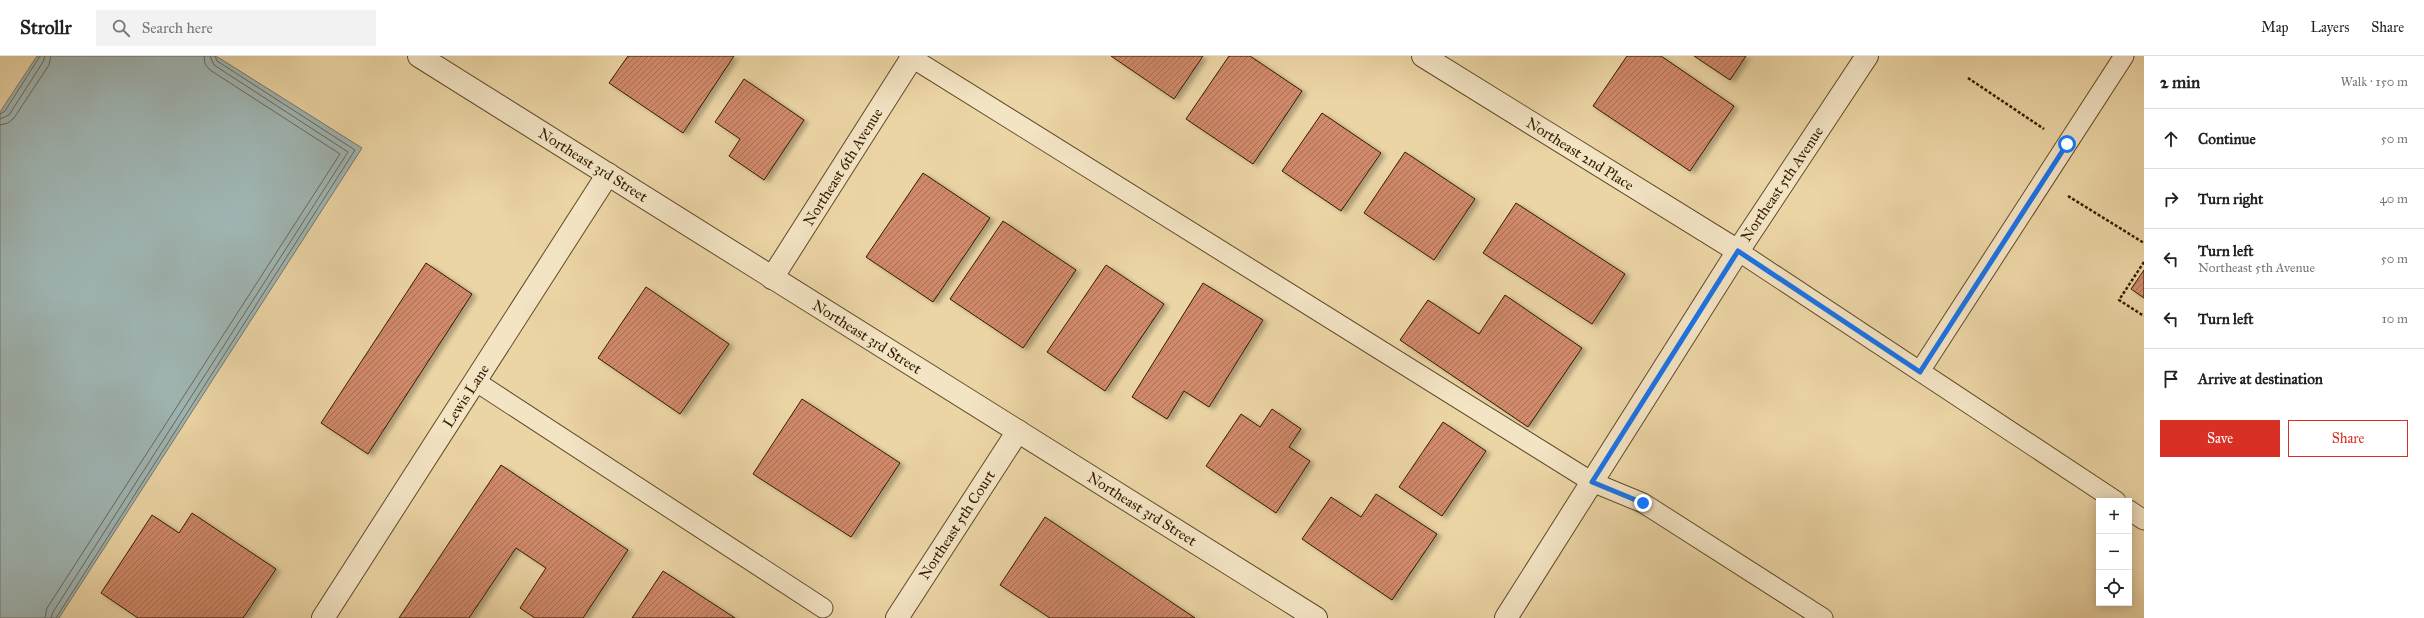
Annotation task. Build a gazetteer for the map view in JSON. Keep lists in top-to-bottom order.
{
  "streets": {
    "street": [
      "Northeast 2nd Place",
      "Northeast 3rd Street",
      "Northeast 6th Avenue",
      "Northeast 5th Avenue",
      "Lewis Lane",
      "Northeast 5th Court"
    ]
  },
  "crossings": [
    ["Northeast 2nd Place", "Northeast 5th Avenue"],
    ["Northeast 3rd Street", "Northeast 6th Avenue"],
    ["Northeast 3rd Street", "Lewis Lane"],
    ["Northeast 3rd Street", "Northeast 5th Court"]
  ],
  "page": {
    "header": "Strollr",
    "search": "Search here",
    "nav": ["Map", "Layers", "Share"],
    "heading": ["2 min", "Walk · 150 m"],
    "list": [
      ["Continue", "50 m"],
      ["Turn right", "40 m"],
      ["Turn left", "Northeast 5th Avenue", "50 m"],
      ["Turn left", "10 m"],
      "Arrive at destination"
    ],
    "buttons": ["Save", "Share"],
    "map_buttons": ["+", "−"]
  }
}
